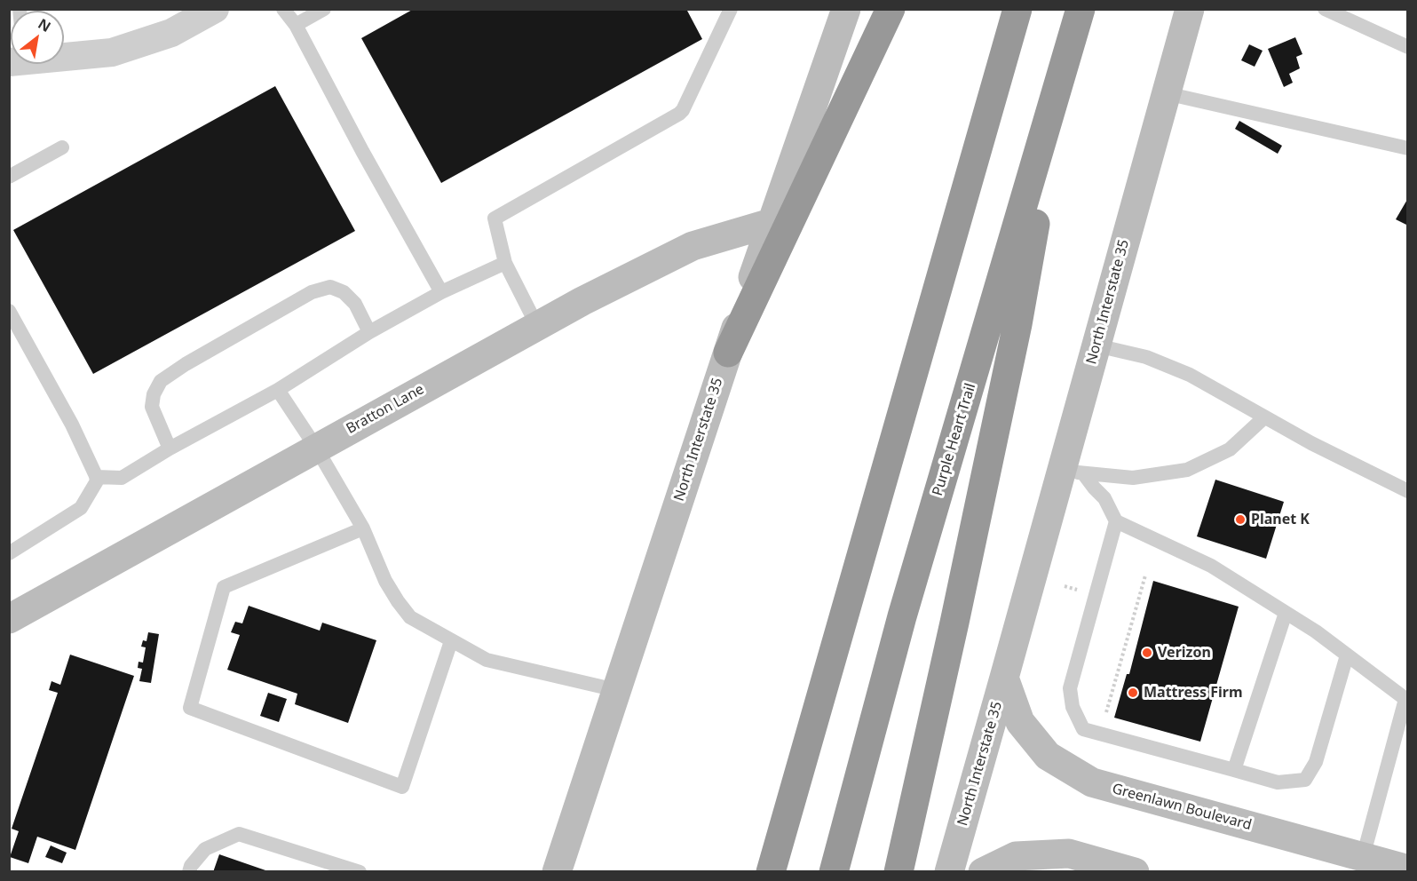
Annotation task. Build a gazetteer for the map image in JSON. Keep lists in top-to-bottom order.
{
  "streets": {
    "highway": ["Purple Heart Trail"],
    "main road": ["North Interstate 35", "Bratton Lane", "Greenlawn Boulevard"]
  },
  "crossings": [
    ["North Interstate 35", "Bratton Lane"],
    ["North Interstate 35", "Greenlawn Boulevard"]
  ],
  "places": ["Planet K", "Verizon", "Mattress Firm"],
  "north": "top right"
}
